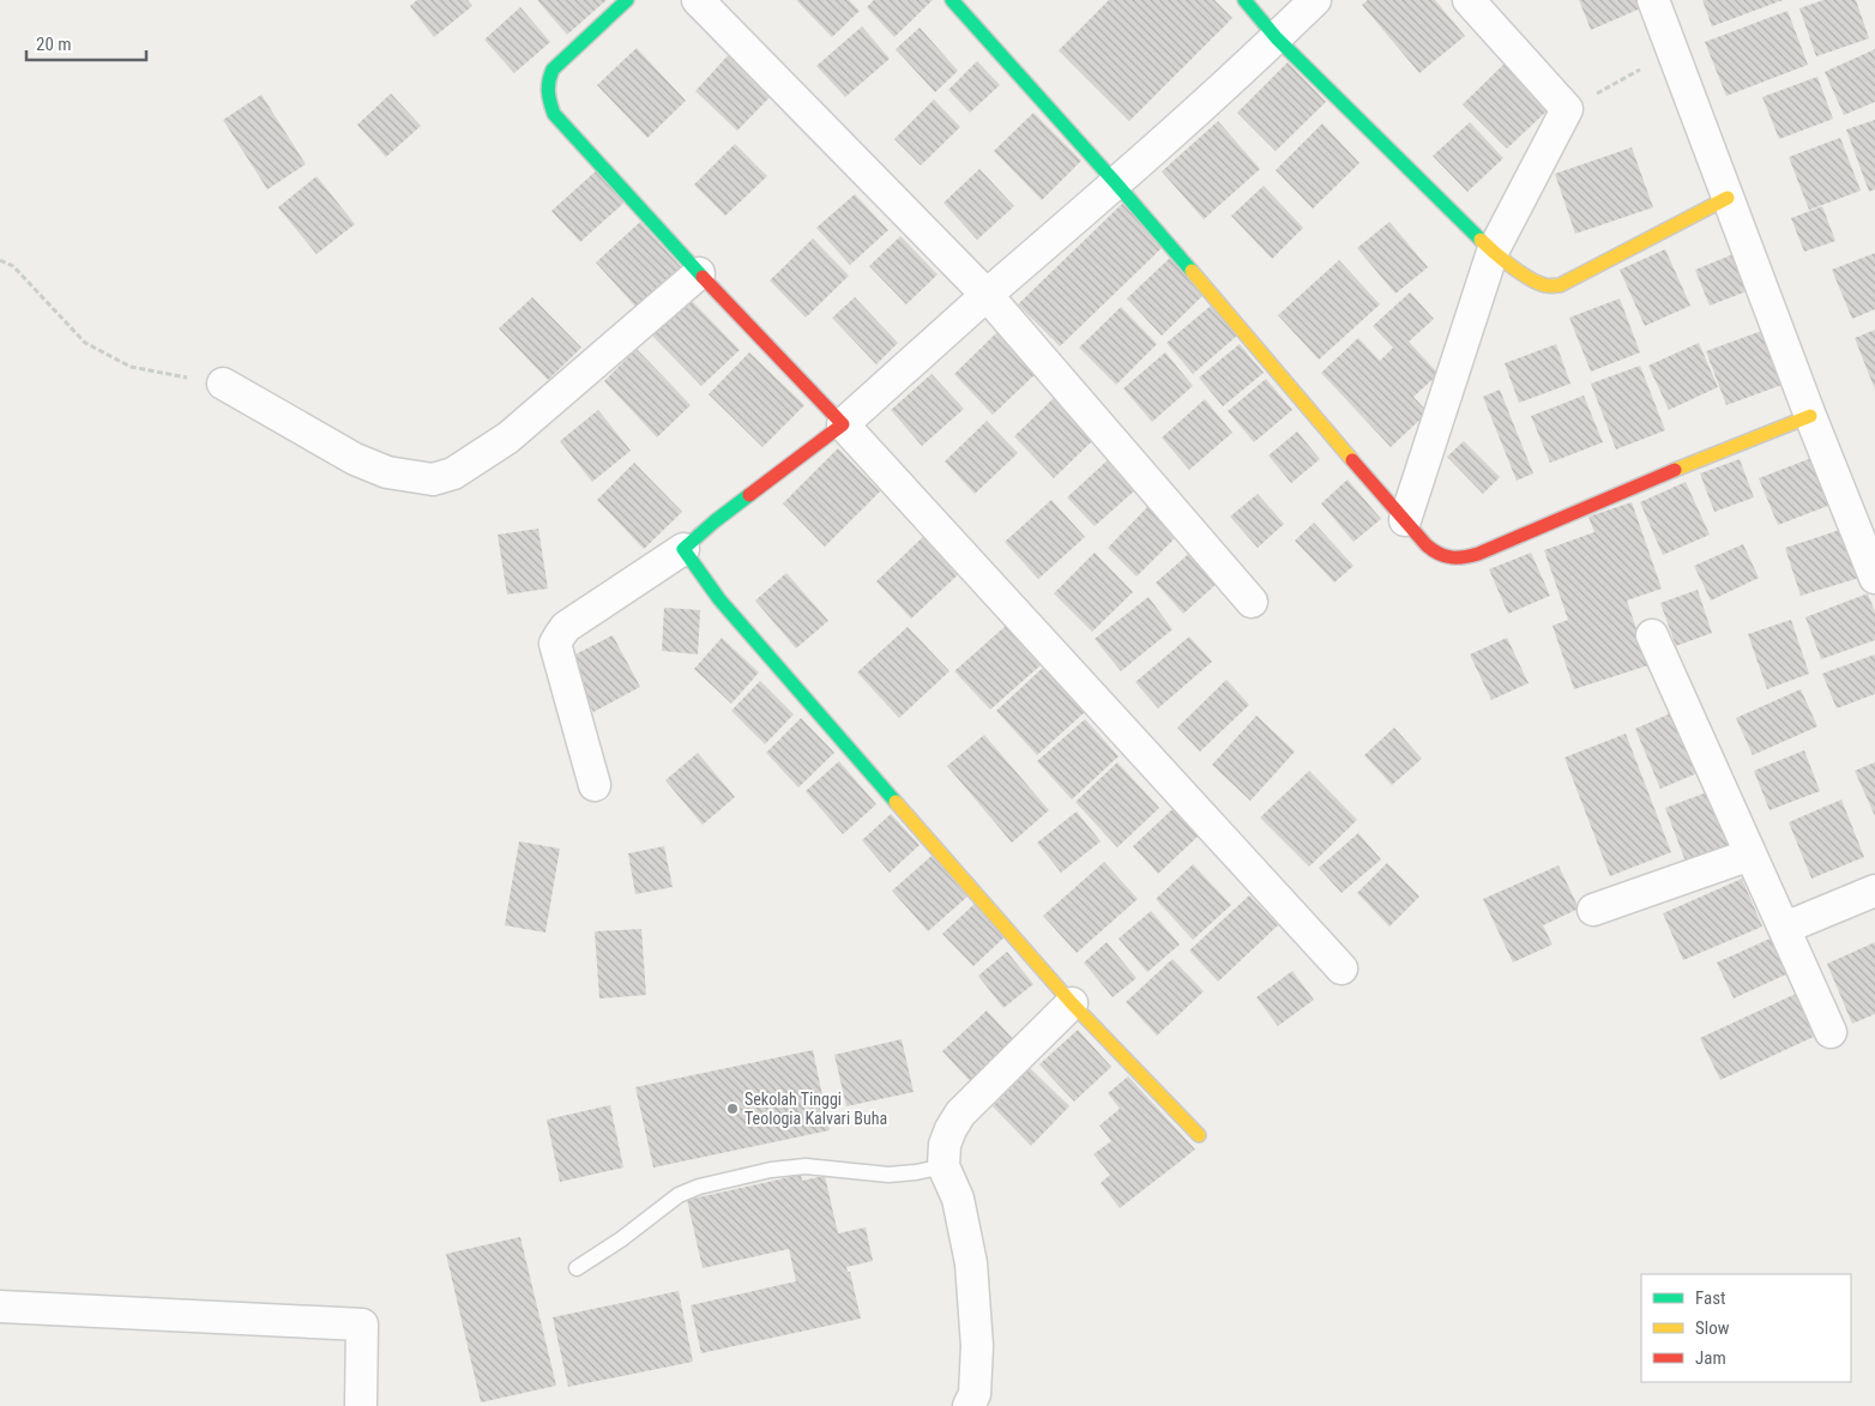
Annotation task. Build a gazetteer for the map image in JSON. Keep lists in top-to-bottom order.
{
  "places": ["Sekolah Tinggi Teologia Kalvari Buha"],
  "legend": ["Fast", "Slow", "Jam"],
  "scale_bar": "20 m"
}
